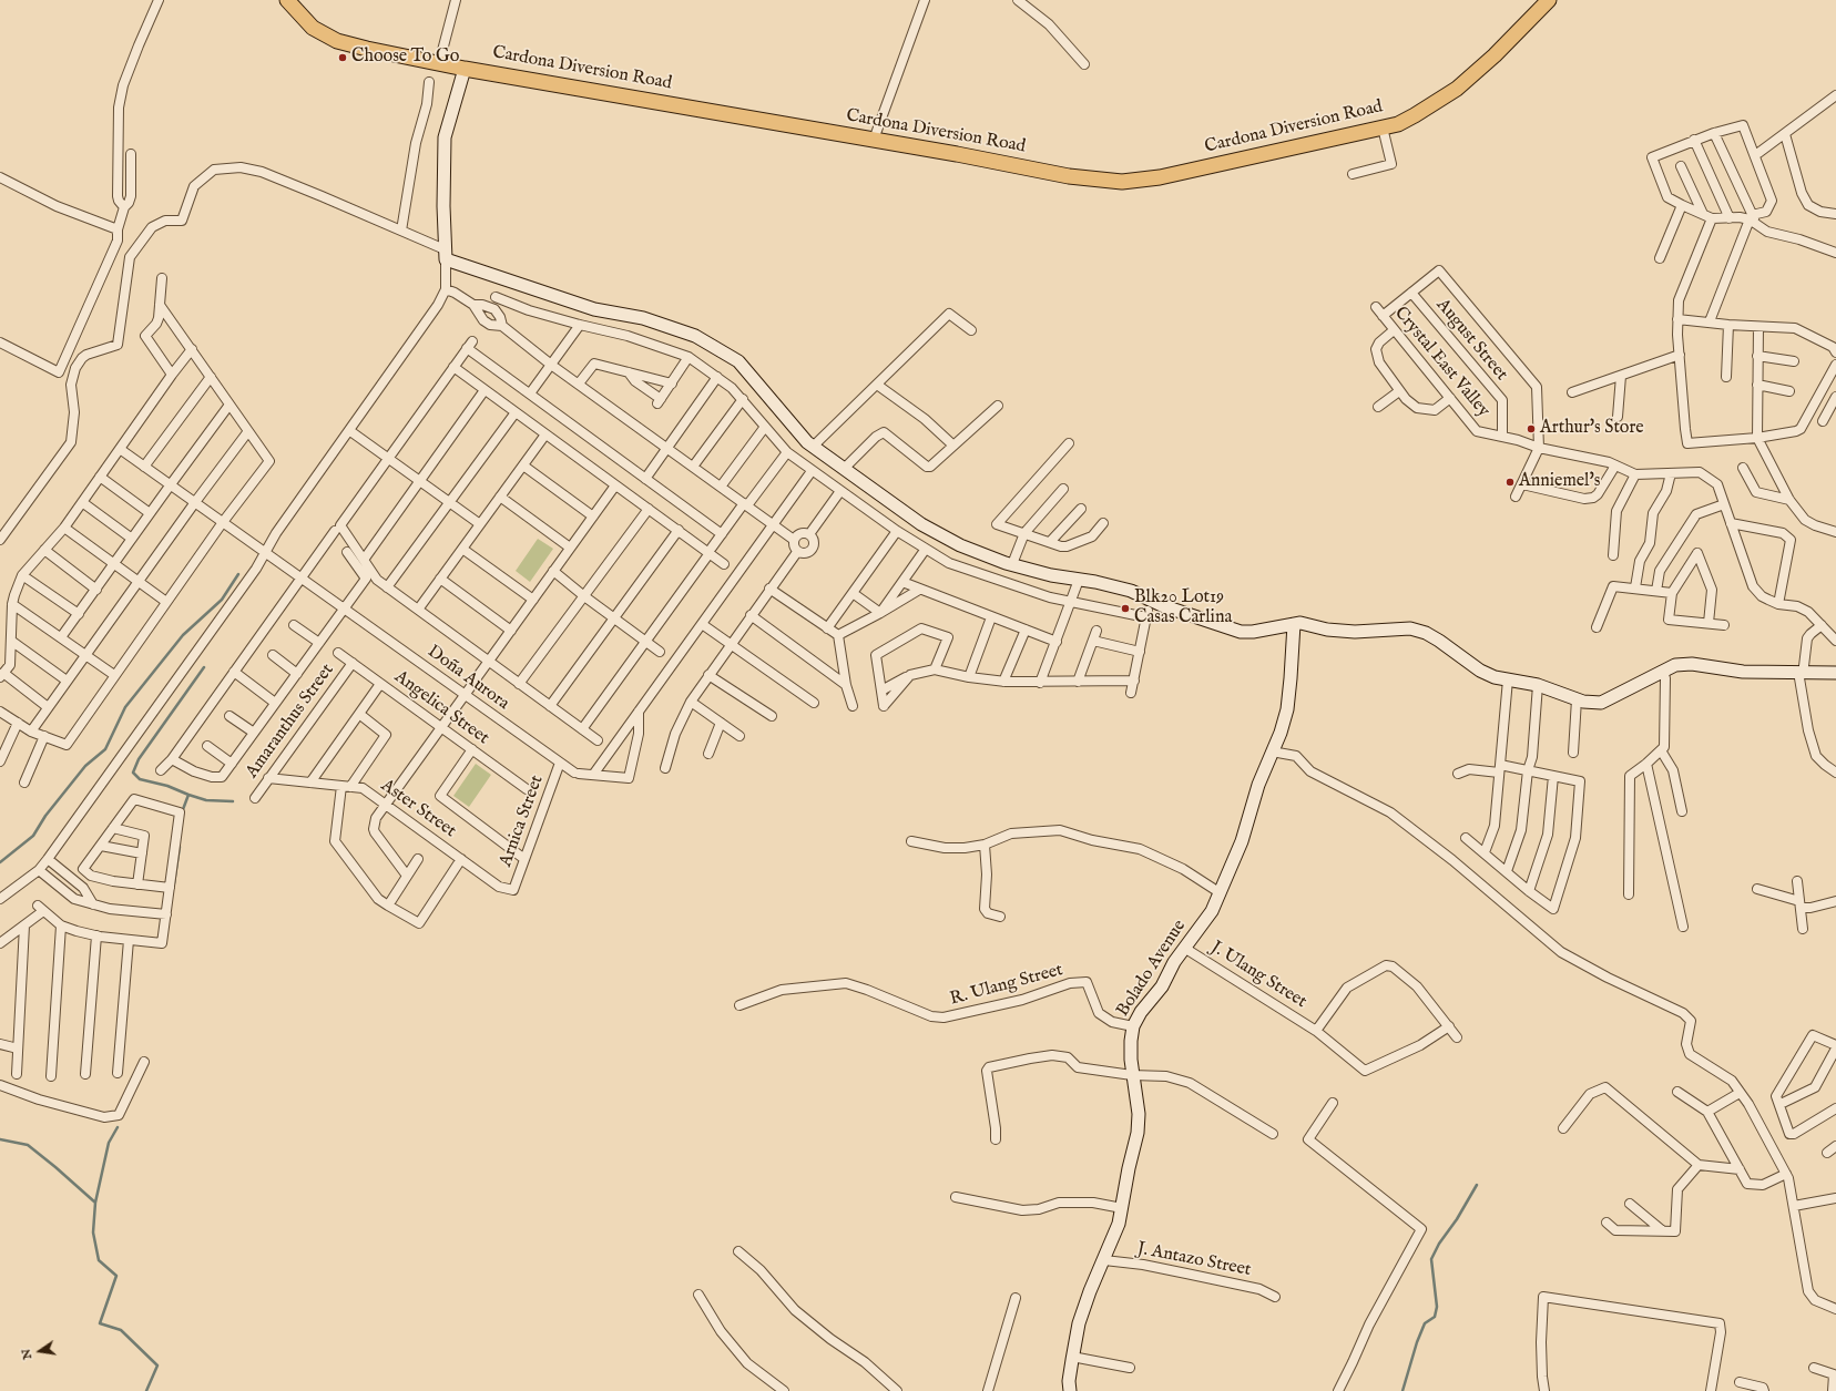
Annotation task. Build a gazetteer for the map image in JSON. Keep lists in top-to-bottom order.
{
  "streets": {
    "main road": ["Cardona Diversion Road"],
    "street": [
      "August Street",
      "Crystal East Valley",
      "Doña Aurora",
      "Angelica Street",
      "Amaranthus Street",
      "Aster Street",
      "Arnica Street",
      "Bolado Avenue",
      "J. Ulang Street",
      "R. Ulang Street",
      "J. Antazo Street"
    ]
  },
  "crossings": [
    ["August Street", "Crystal East Valley"],
    ["Doña Aurora", "Arnica Street"],
    ["Angelica Street", "Amaranthus Street"],
    ["Amaranthus Street", "Aster Street"],
    ["Aster Street", "Arnica Street"],
    ["Bolado Avenue", "J. Ulang Street"],
    ["Bolado Avenue", "R. Ulang Street"],
    ["Bolado Avenue", "J. Antazo Street"]
  ],
  "places": [
    "Choose To Go",
    "Arthur's Store",
    "Anniemel's",
    "Blk20 Lot19 Casas Carlina"
  ],
  "north": "left"
}
